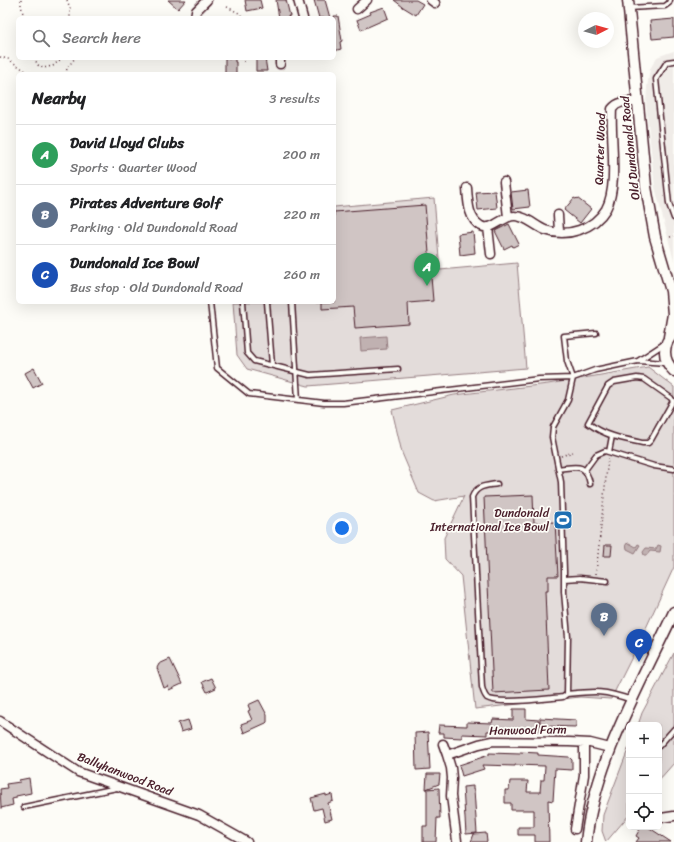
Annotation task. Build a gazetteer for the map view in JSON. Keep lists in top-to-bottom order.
{
  "streets": {
    "street": [
      "Old Dundonald Road",
      "Quarter Wood",
      "Hanwood Farm",
      "Ballyhanwood Road"
    ]
  },
  "crossings": [
    ["Old Dundonald Road", "Quarter Wood"]
  ],
  "places": {
    "sports": ["Dundonald International Ice Bowl"]
  },
  "north": "right",
  "page": {
    "search": "Search here",
    "heading": ["Nearby", "3 results"],
    "list": [
      {
        "mark": "A",
        "name": "David Lloyd Clubs",
        "note": "Sports · Quarter Wood",
        "value": "200 m"
      },
      {
        "mark": "B",
        "name": "Pirates Adventure Golf",
        "note": "Parking · Old Dundonald Road",
        "value": "220 m"
      },
      {
        "mark": "C",
        "name": "Dundonald Ice Bowl",
        "note": "Bus stop · Old Dundonald Road",
        "value": "260 m"
      }
    ],
    "pins": ["A", "B", "C"],
    "map_buttons": ["+", "−"]
  }
}
